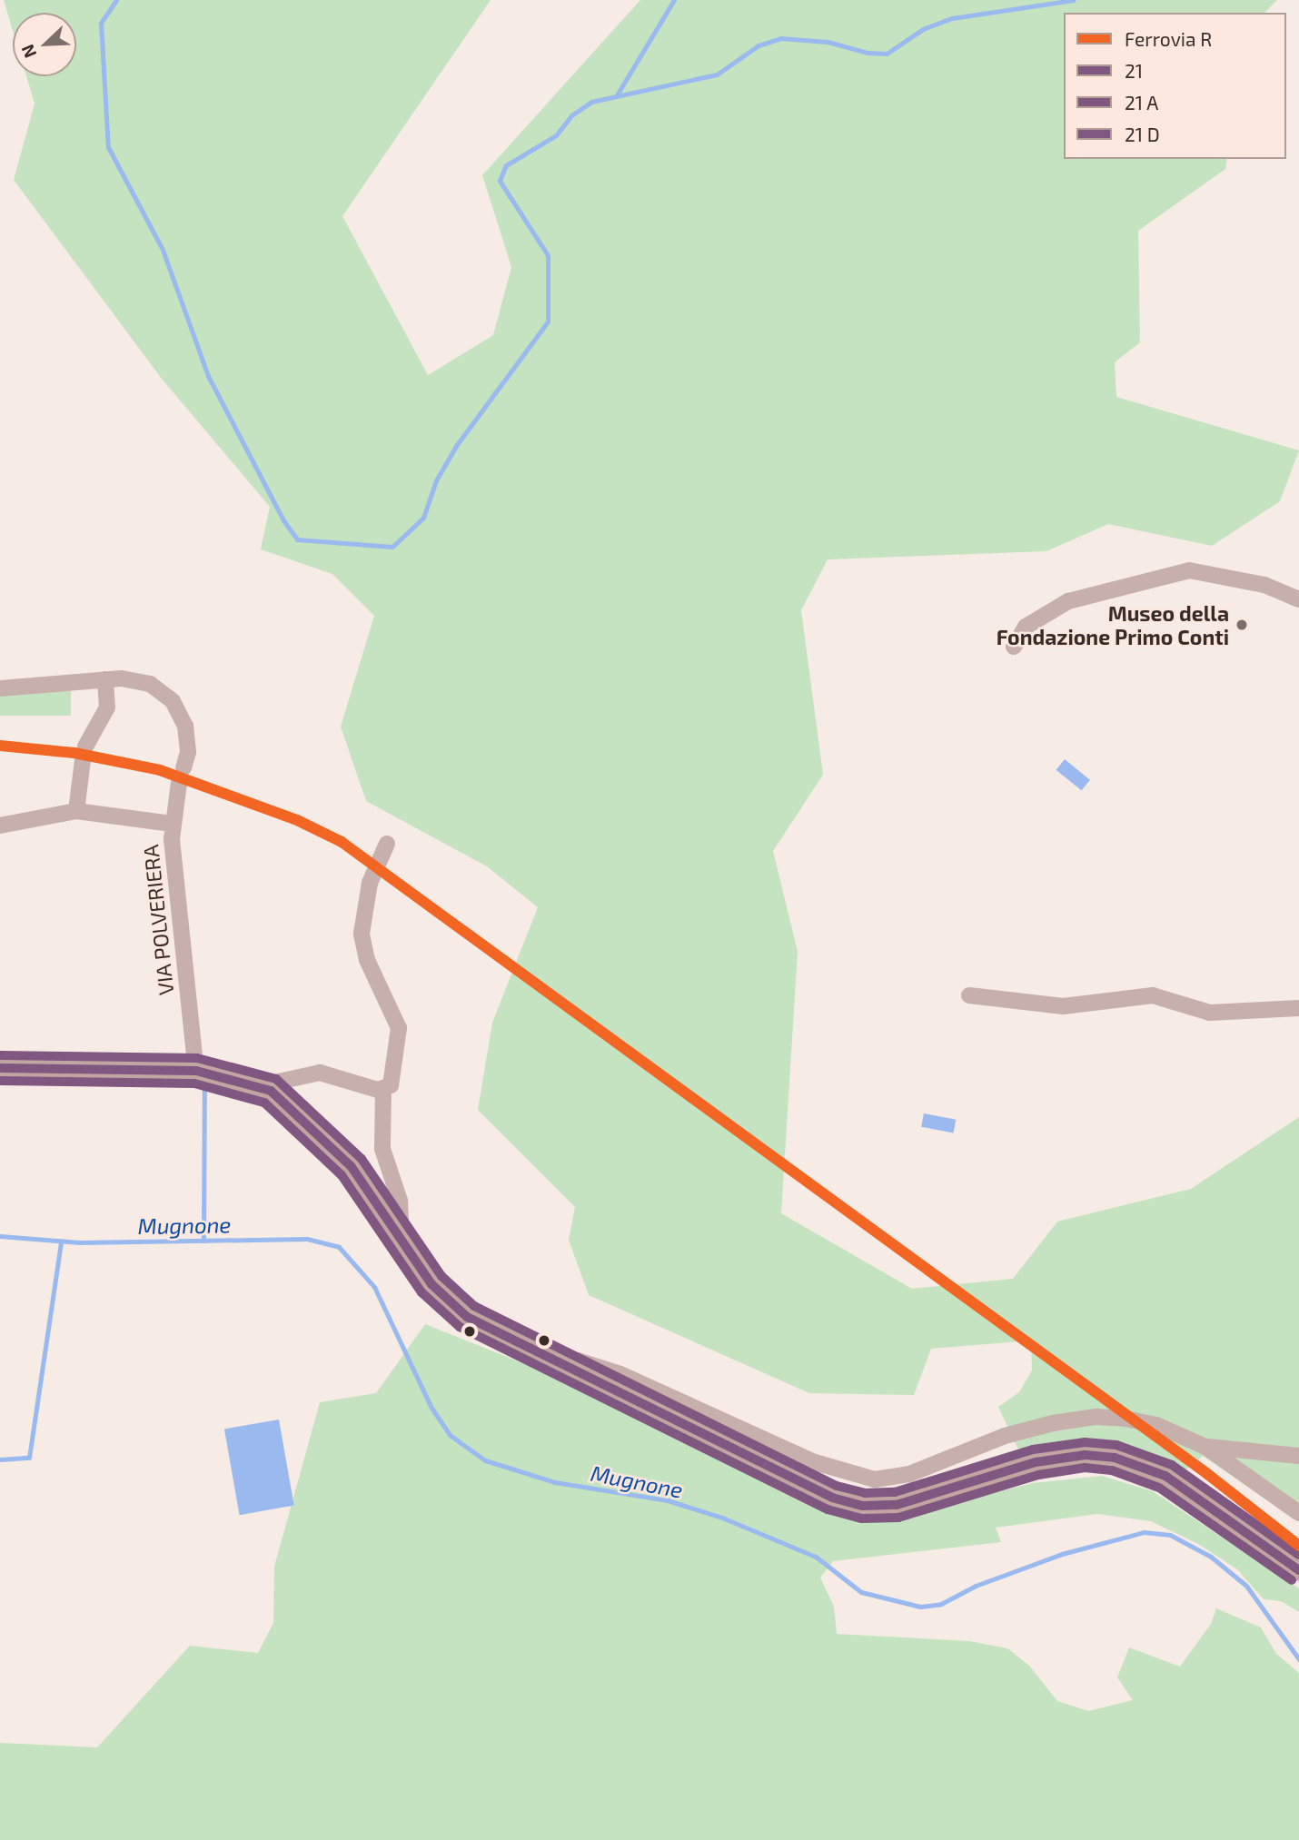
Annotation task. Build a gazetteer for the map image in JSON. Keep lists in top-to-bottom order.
{
  "streets": {
    "street": ["VIA POLVERIERA"]
  },
  "water": ["Mugnone"],
  "places": ["Museo della Fondazione Primo Conti"],
  "lines": ["rail line R", "transit line 21"],
  "legend": [
    "Ferrovia R",
    "21",
    "21 A",
    "21 D"
  ],
  "north": "bottom left"
}
